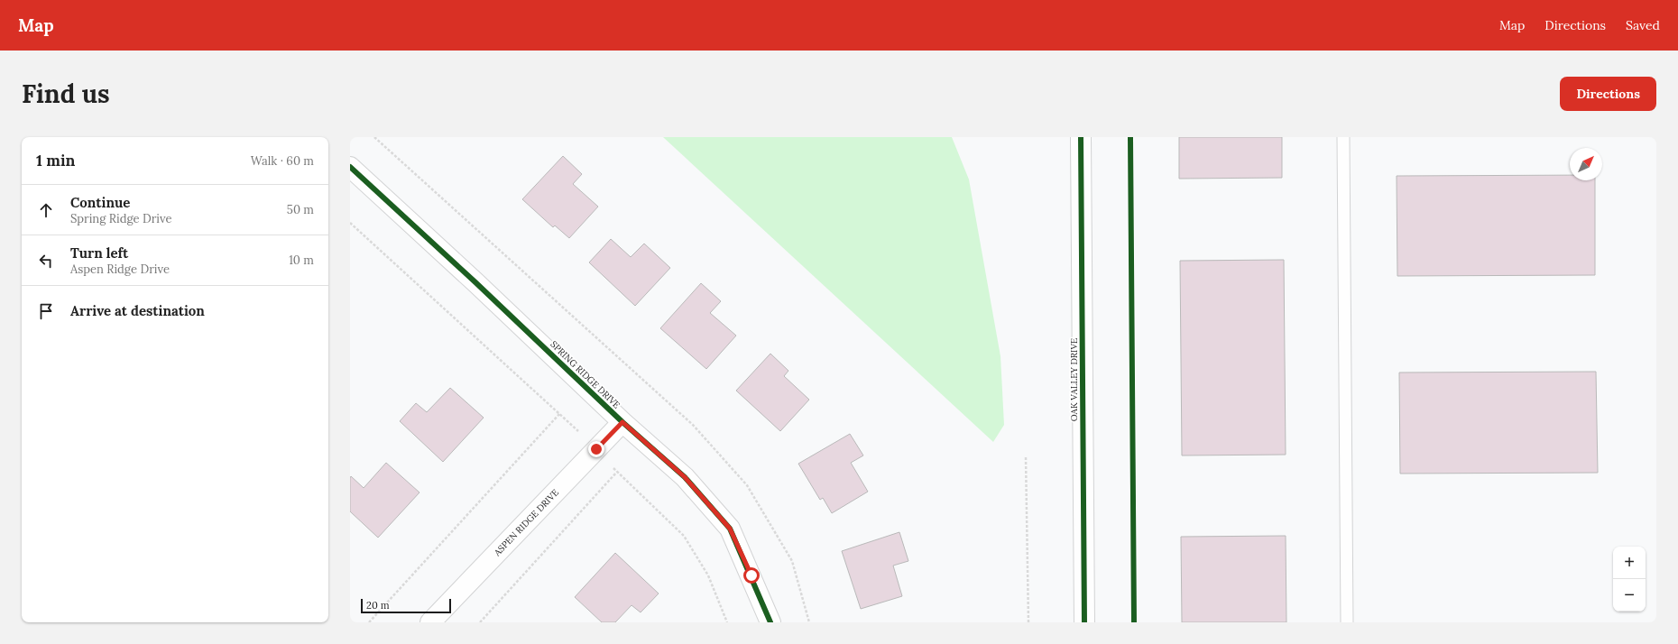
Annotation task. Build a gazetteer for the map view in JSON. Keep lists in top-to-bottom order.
{
  "streets": {
    "street": ["SPRING RIDGE DRIVE", "OAK VALLEY DRIVE", "ASPEN RIDGE DRIVE"]
  },
  "crossings": [
    ["SPRING RIDGE DRIVE", "ASPEN RIDGE DRIVE"]
  ],
  "scale_bar": "20 m",
  "north": "top right",
  "page": {
    "header": "Map",
    "nav": ["Map", "Directions", "Saved"],
    "buttons": "Directions",
    "title": "Find us",
    "heading": ["1 min", "Walk · 60 m"],
    "list": [
      ["Continue", "Spring Ridge Drive", "50 m"],
      ["Turn left", "Aspen Ridge Drive", "10 m"],
      "Arrive at destination"
    ],
    "map_buttons": ["+", "−"],
    "scale": "20 m"
  }
}
